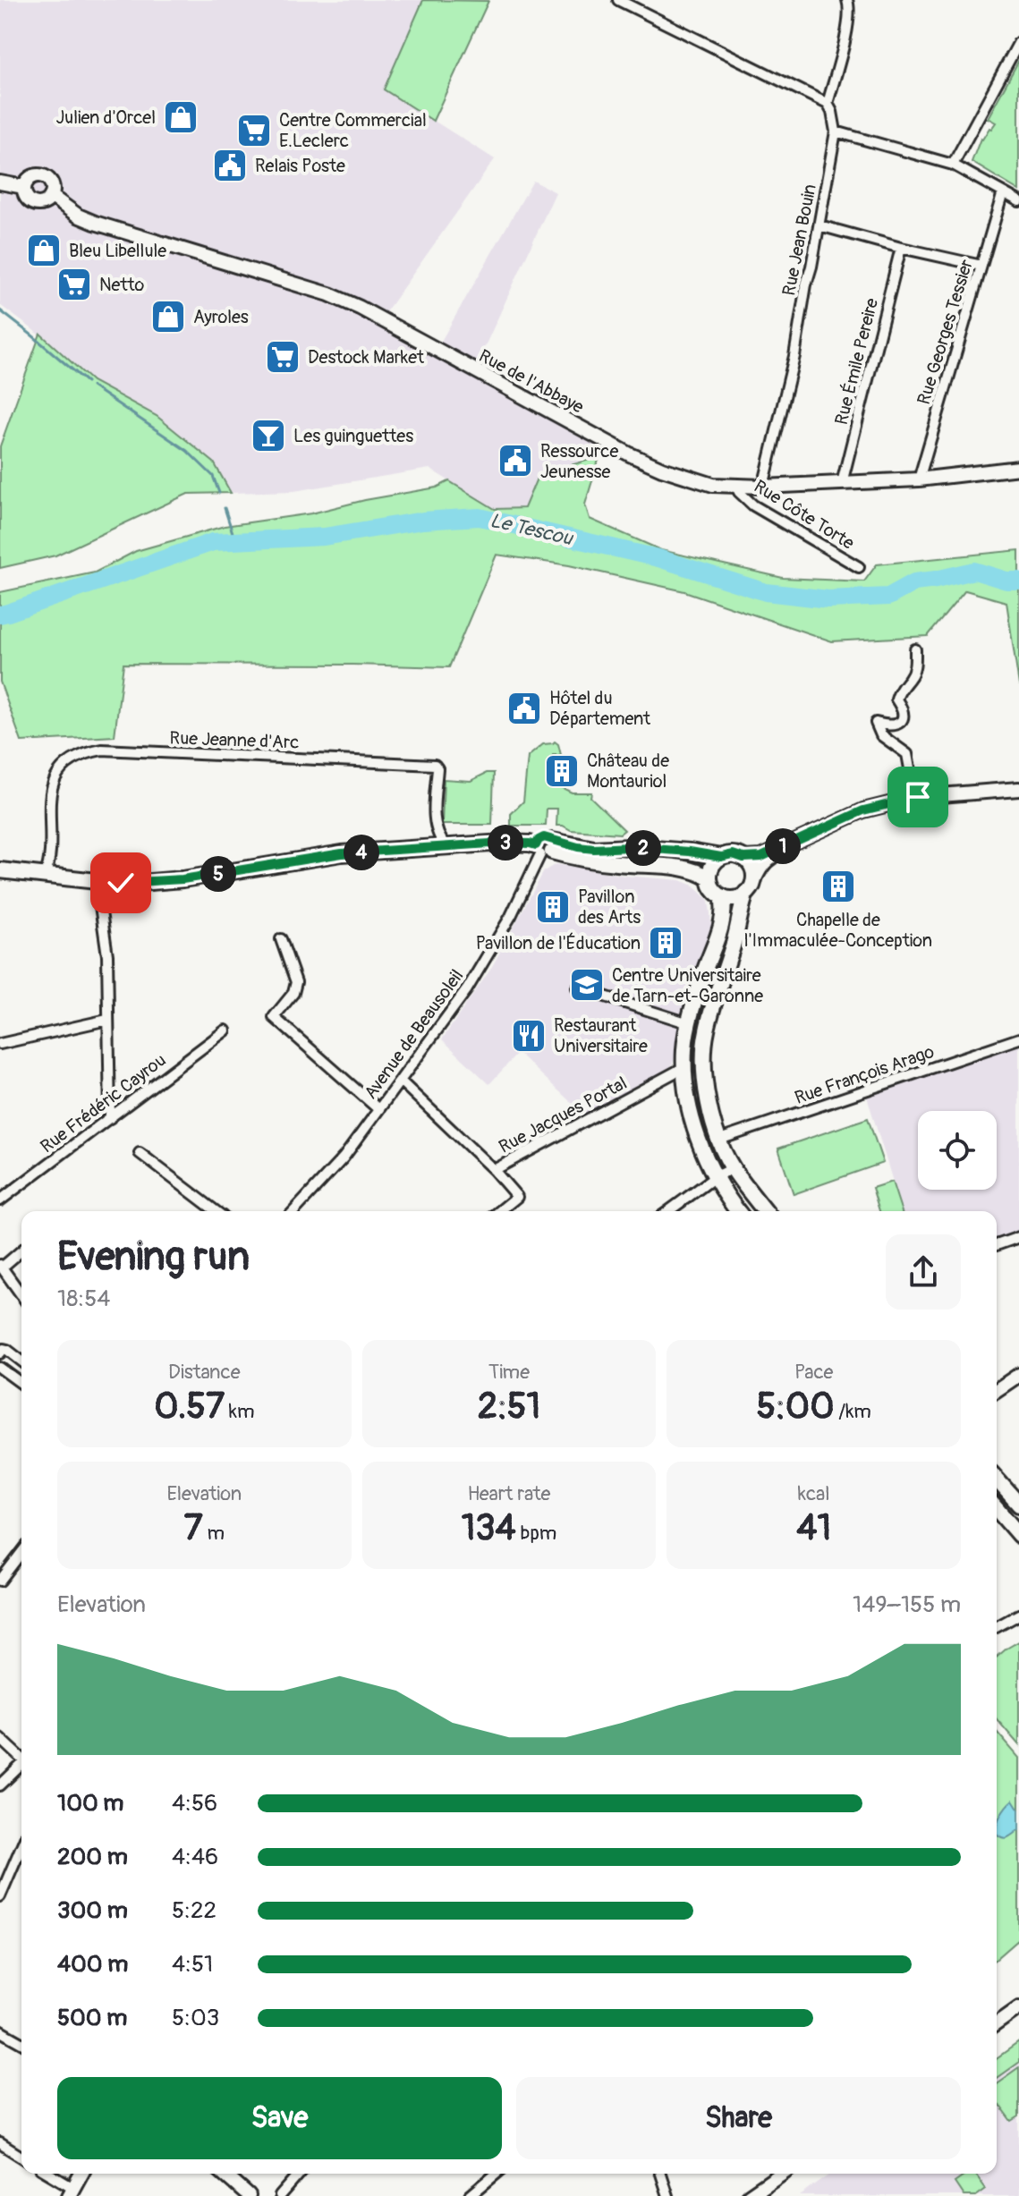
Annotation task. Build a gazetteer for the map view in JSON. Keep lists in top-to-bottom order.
{
  "streets": {
    "main road": ["Rue de l'Abbaye"],
    "street": [
      "Rue Jean Bouin",
      "Rue Georges Tessier",
      "Rue Émile Pereire",
      "Rue Côte Torte",
      "Rue Jeanne d'Arc",
      "Avenue de Beausoleil",
      "Rue François Arago",
      "Rue Frédéric Cayrou",
      "Rue Jacques Portal"
    ]
  },
  "crossings": [
    ["Rue Jean Bouin", "Rue de l'Abbaye"],
    ["Rue Georges Tessier", "Rue de l'Abbaye"],
    ["Rue Émile Pereire", "Rue de l'Abbaye"],
    ["Rue de l'Abbaye", "Rue Côte Torte"],
    ["Avenue de Beausoleil", "Rue Jacques Portal"]
  ],
  "water": ["Le Tescou"],
  "places": {
    "shop": ["Julien d'Orcel", "Bleu Libellule", "Ayroles"],
    "supermarket": ["Centre Commercial E.Leclerc", "Netto", "Destock Market"],
    "public building": ["Relais Poste", "Ressource Jeunesse", "Hôtel du Département"],
    "bar": ["Les guinguettes"],
    "building": [
      "Château de Montauriol",
      "Chapelle de l'Immaculée-Conception",
      "Pavillon des Arts",
      "Pavillon de l'Éducation"
    ],
    "school or university": ["Centre Universitaire de Tarn-et-Garonne"],
    "restaurant": ["Restaurant Universitaire"]
  },
  "page": {
    "pins": [
      "3",
      "1",
      "2",
      "4",
      "5"
    ],
    "heading": ["Evening run", "18:54"],
    "stats": [
      ["Distance", "0.57 km"],
      ["Time", "2:51"],
      ["Pace", "5:00 /km"],
      ["Elevation", "7 m"],
      ["Heart rate", "134 bpm"],
      ["kcal", "41"]
    ],
    "chart": ["Elevation", "149–155 m"],
    "list": [
      {
        "name": "100 m",
        "note": "4:56"
      },
      {
        "name": "200 m",
        "note": "4:46"
      },
      {
        "name": "300 m",
        "note": "5:22"
      },
      {
        "name": "400 m",
        "note": "4:51"
      },
      {
        "name": "500 m",
        "note": "5:03"
      }
    ],
    "buttons": ["Save", "Share"]
  }
}
